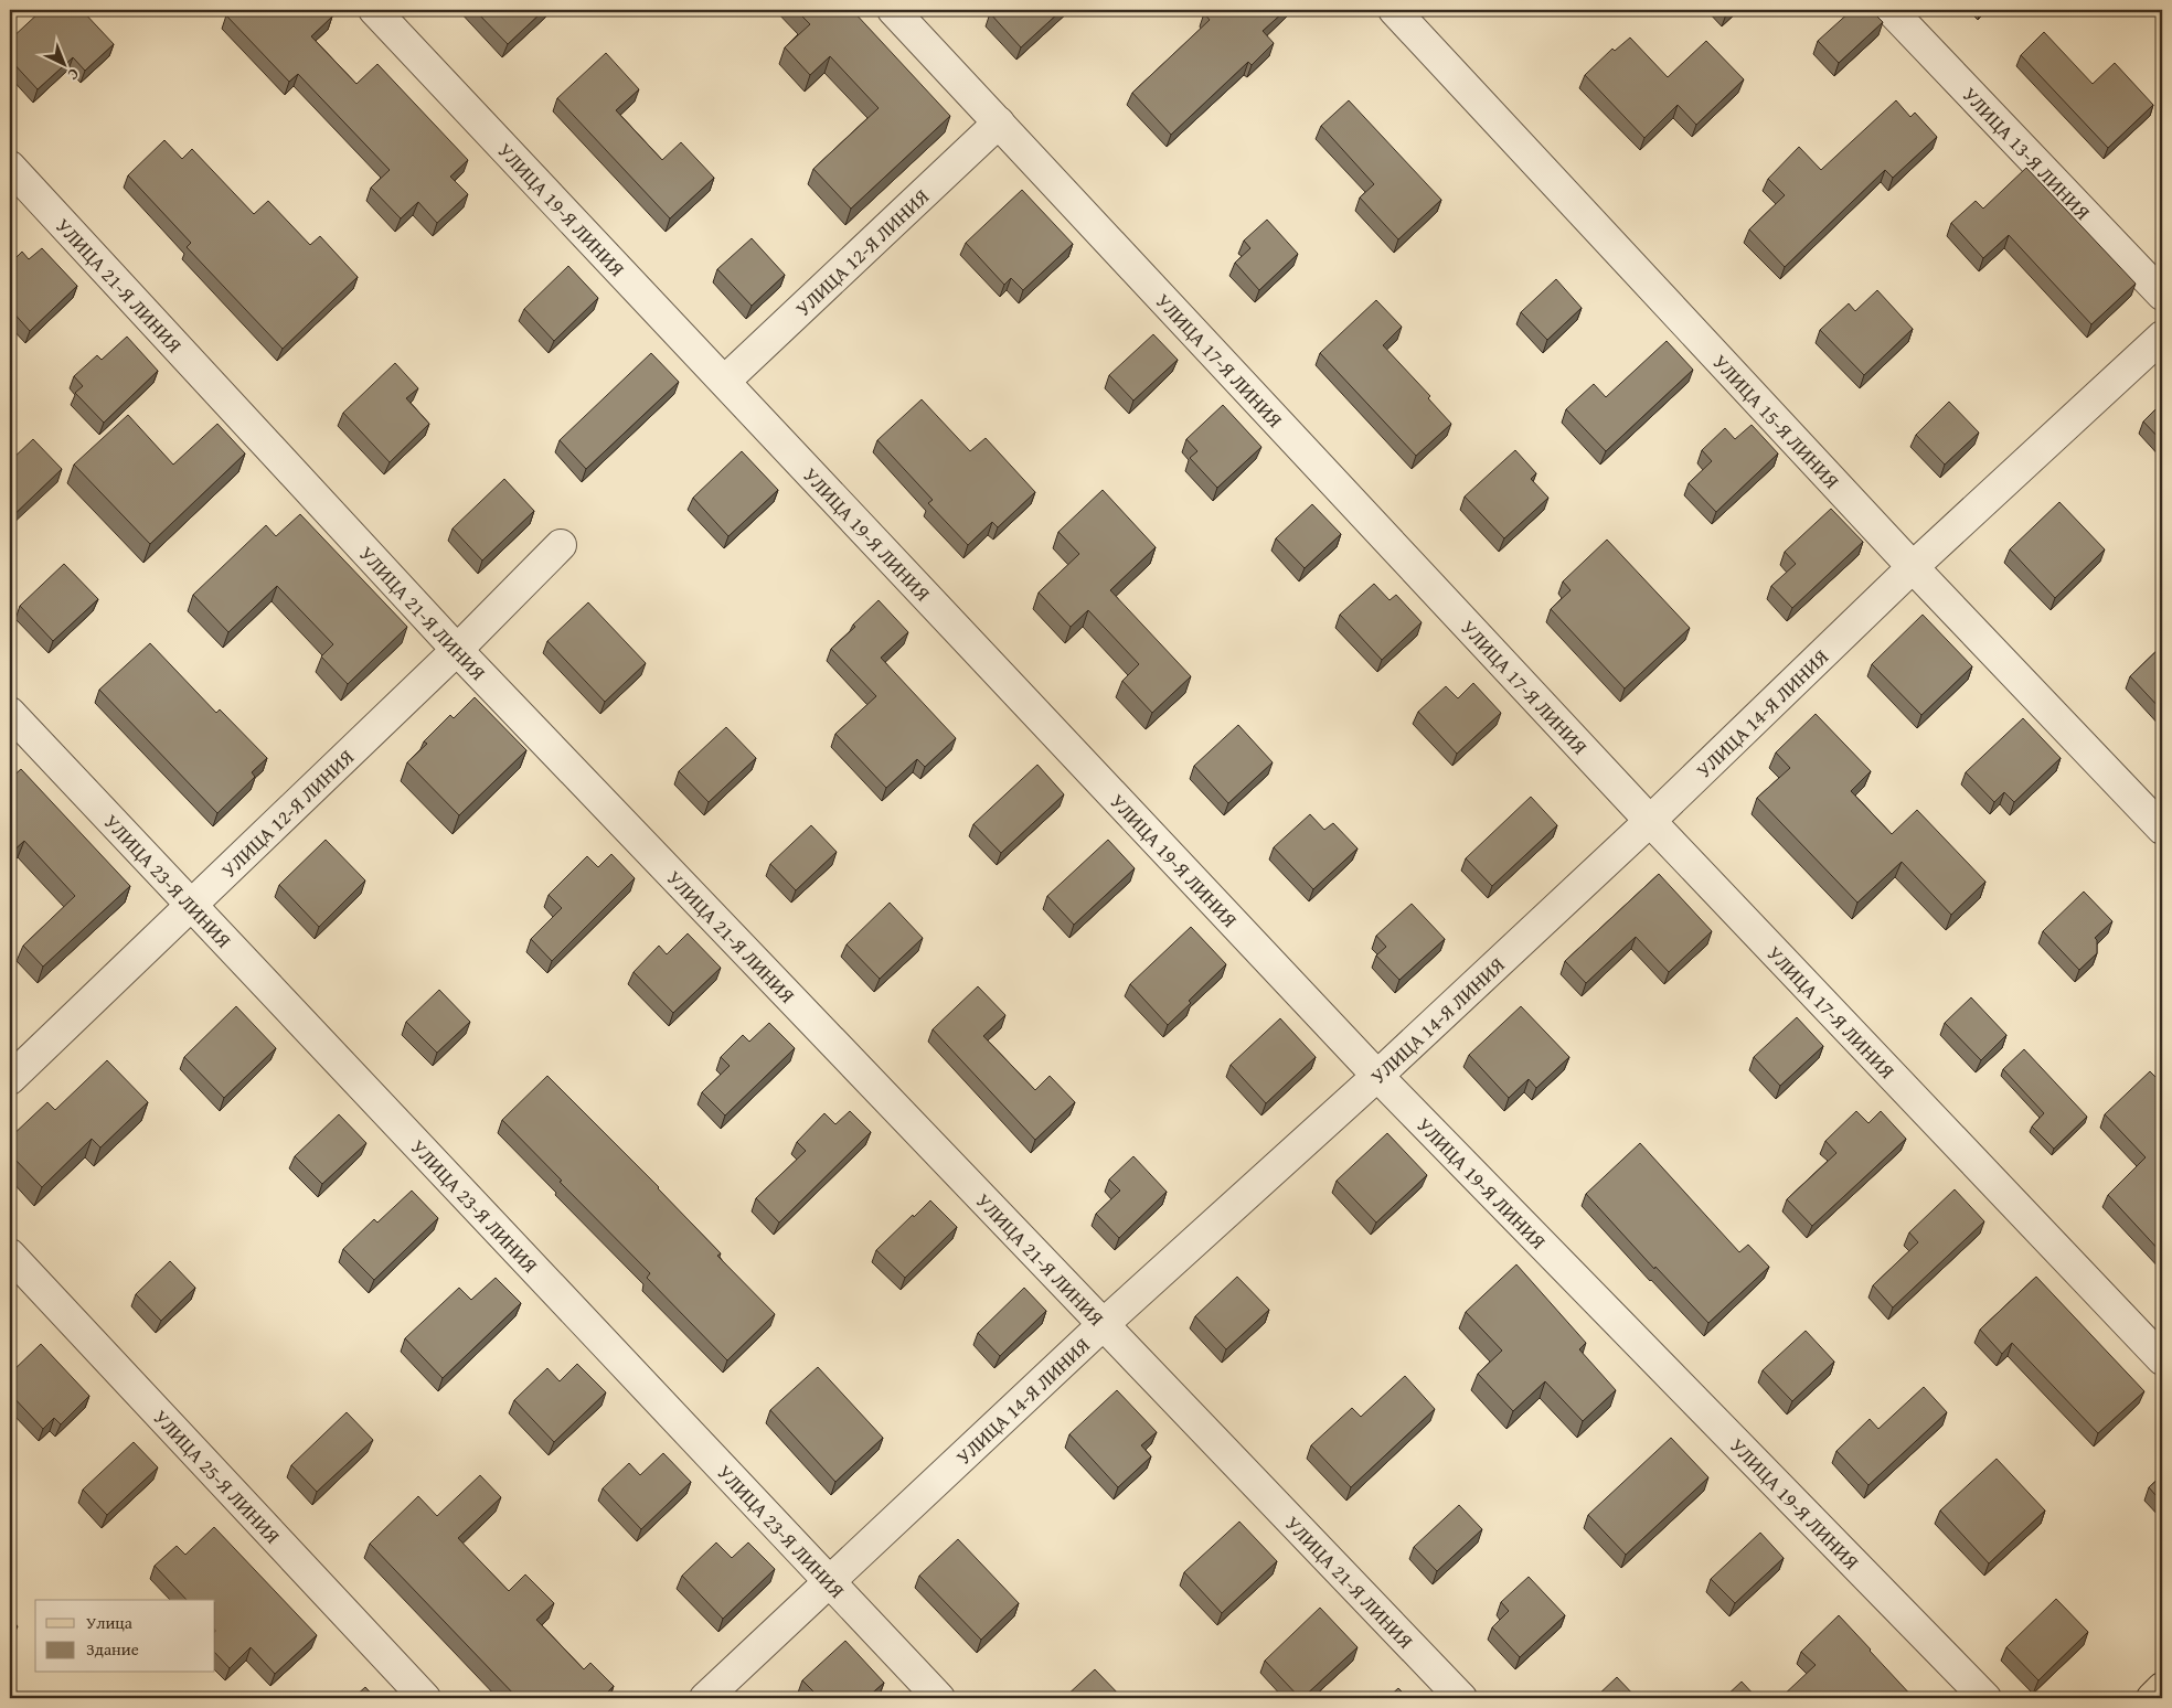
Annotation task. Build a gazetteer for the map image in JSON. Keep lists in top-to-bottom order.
{
  "streets": {
    "street": [
      "УЛИЦА 13-Я ЛИНИЯ",
      "УЛИЦА 19-Я ЛИНИЯ",
      "УЛИЦА 12-Я ЛИНИЯ",
      "УЛИЦА 21-Я ЛИНИЯ",
      "УЛИЦА 17-Я ЛИНИЯ",
      "УЛИЦА 15-Я ЛИНИЯ",
      "УЛИЦА 14-Я ЛИНИЯ",
      "УЛИЦА 23-Я ЛИНИЯ",
      "УЛИЦА 25-Я ЛИНИЯ"
    ]
  },
  "crossings": [
    ["УЛИЦА 19-Я ЛИНИЯ", "УЛИЦА 12-Я ЛИНИЯ"],
    ["УЛИЦА 19-Я ЛИНИЯ", "УЛИЦА 14-Я ЛИНИЯ"],
    ["УЛИЦА 12-Я ЛИНИЯ", "УЛИЦА 21-Я ЛИНИЯ"],
    ["УЛИЦА 12-Я ЛИНИЯ", "УЛИЦА 17-Я ЛИНИЯ"],
    ["УЛИЦА 12-Я ЛИНИЯ", "УЛИЦА 23-Я ЛИНИЯ"],
    ["УЛИЦА 21-Я ЛИНИЯ", "УЛИЦА 14-Я ЛИНИЯ"],
    ["УЛИЦА 17-Я ЛИНИЯ", "УЛИЦА 14-Я ЛИНИЯ"],
    ["УЛИЦА 15-Я ЛИНИЯ", "УЛИЦА 14-Я ЛИНИЯ"],
    ["УЛИЦА 14-Я ЛИНИЯ", "УЛИЦА 23-Я ЛИНИЯ"]
  ],
  "legend": ["Улица", "Здание"],
  "north": "bottom right"
}
